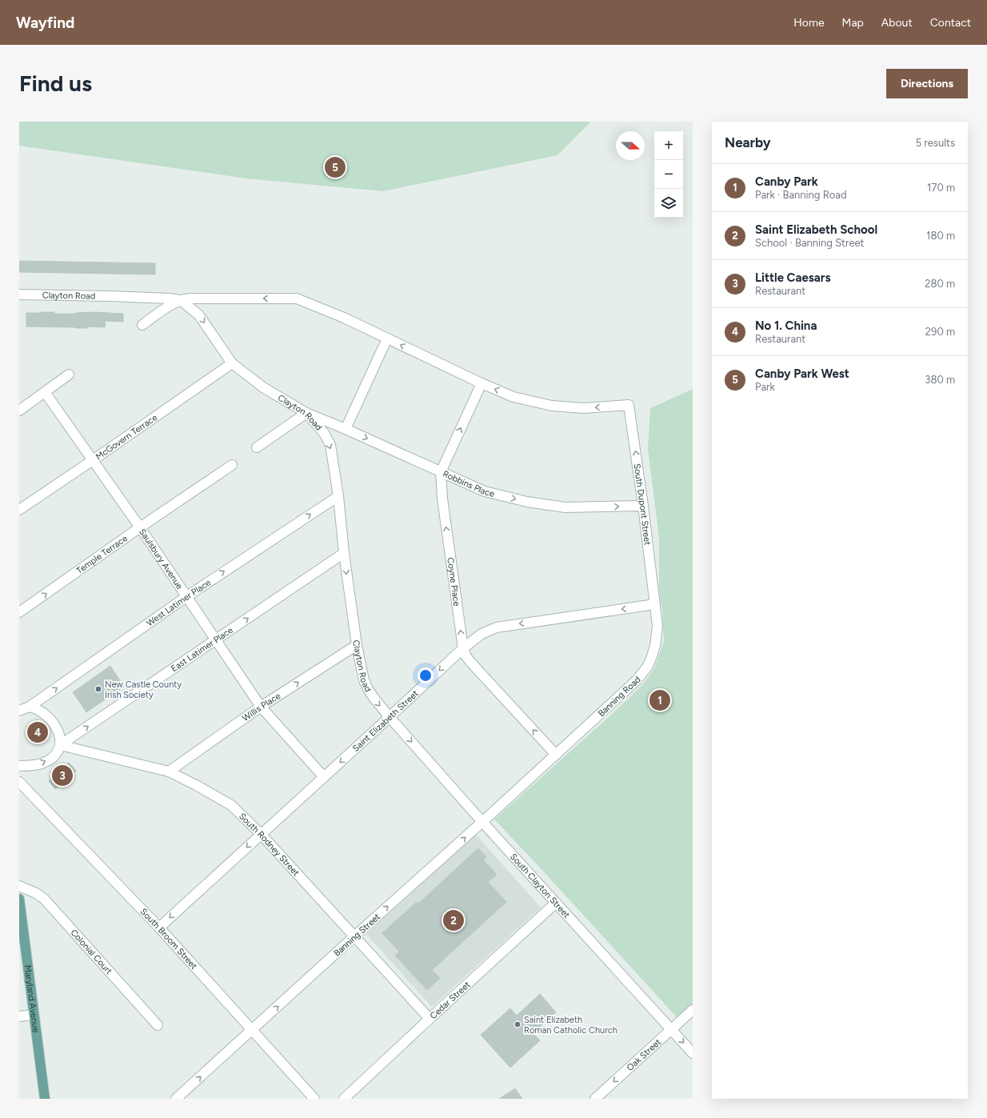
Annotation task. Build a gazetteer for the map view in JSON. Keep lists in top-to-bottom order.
{
  "streets": {
    "main road": ["Maryland Avenue"],
    "street": [
      "Clayton Road",
      "McGovern Terrace",
      "Robbins Place",
      "South Dupont Street",
      "Temple Terrace",
      "Saulsbury Avenue",
      "Coyne Place",
      "West Latimer Place",
      "East Latimer Place",
      "Banning Road",
      "Willis Place",
      "Saint Elizabeth Street",
      "South Rodney Street",
      "South Clayton Street",
      "Banning Street",
      "South Broom Street",
      "Colonial Court",
      "Cedar Street",
      "Oak Street"
    ]
  },
  "crossings": [
    ["Clayton Road", "McGovern Terrace"],
    ["Clayton Road", "Robbins Place"],
    ["Clayton Road", "West Latimer Place"],
    ["Clayton Road", "East Latimer Place"],
    ["Clayton Road", "Willis Place"],
    ["Clayton Road", "Saint Elizabeth Street"],
    ["Clayton Road", "South Clayton Street"],
    ["McGovern Terrace", "Saulsbury Avenue"],
    ["Robbins Place", "South Dupont Street"],
    ["Robbins Place", "Coyne Place"],
    ["South Dupont Street", "Coyne Place"],
    ["South Dupont Street", "Banning Road"],
    ["South Dupont Street", "Saint Elizabeth Street"],
    ["Temple Terrace", "Saulsbury Avenue"],
    ["Saulsbury Avenue", "West Latimer Place"],
    ["Saulsbury Avenue", "East Latimer Place"],
    ["Saulsbury Avenue", "Willis Place"],
    ["Saulsbury Avenue", "Saint Elizabeth Street"],
    ["Coyne Place", "Banning Road"],
    ["Coyne Place", "Saint Elizabeth Street"],
    ["Coyne Place", "Banning Street"],
    ["East Latimer Place", "South Rodney Street"],
    ["Banning Road", "Saint Elizabeth Street"],
    ["Banning Road", "Banning Street"],
    ["Willis Place", "South Rodney Street"],
    ["Saint Elizabeth Street", "South Rodney Street"],
    ["Saint Elizabeth Street", "South Clayton Street"],
    ["Saint Elizabeth Street", "South Broom Street"],
    ["South Rodney Street", "Banning Street"],
    ["South Rodney Street", "Cedar Street"],
    ["South Clayton Street", "Banning Street"],
    ["South Clayton Street", "Cedar Street"],
    ["South Clayton Street", "Oak Street"],
    ["Banning Street", "South Broom Street"]
  ],
  "one_way": [
    "Clayton Road",
    "Robbins Place",
    "South Dupont Street",
    "Temple Terrace",
    "Coyne Place",
    "West Latimer Place",
    "East Latimer Place",
    "Willis Place",
    "Saint Elizabeth Street",
    "South Clayton Street",
    "Banning Street",
    "Oak Street"
  ],
  "places": ["New Castle County Irish Society", "Saint Elizabeth Roman Catholic Church"],
  "north": "right",
  "page": {
    "header": "Wayfind",
    "nav": [
      "Home",
      "Map",
      "About",
      "Contact"
    ],
    "buttons": "Directions",
    "title": "Find us",
    "heading": ["Nearby", "5 results"],
    "map_buttons": ["+", "−"],
    "pins": [
      "5",
      "1",
      "4",
      "3",
      "2"
    ],
    "list": [
      {
        "mark": "1",
        "name": "Canby Park",
        "note": "Park · Banning Road",
        "value": "170 m"
      },
      {
        "mark": "2",
        "name": "Saint Elizabeth School",
        "note": "School · Banning Street",
        "value": "180 m"
      },
      {
        "mark": "3",
        "name": "Little Caesars",
        "note": "Restaurant",
        "value": "280 m"
      },
      {
        "mark": "4",
        "name": "No 1. China",
        "note": "Restaurant",
        "value": "290 m"
      },
      {
        "mark": "5",
        "name": "Canby Park West",
        "note": "Park",
        "value": "380 m"
      }
    ]
  }
}
